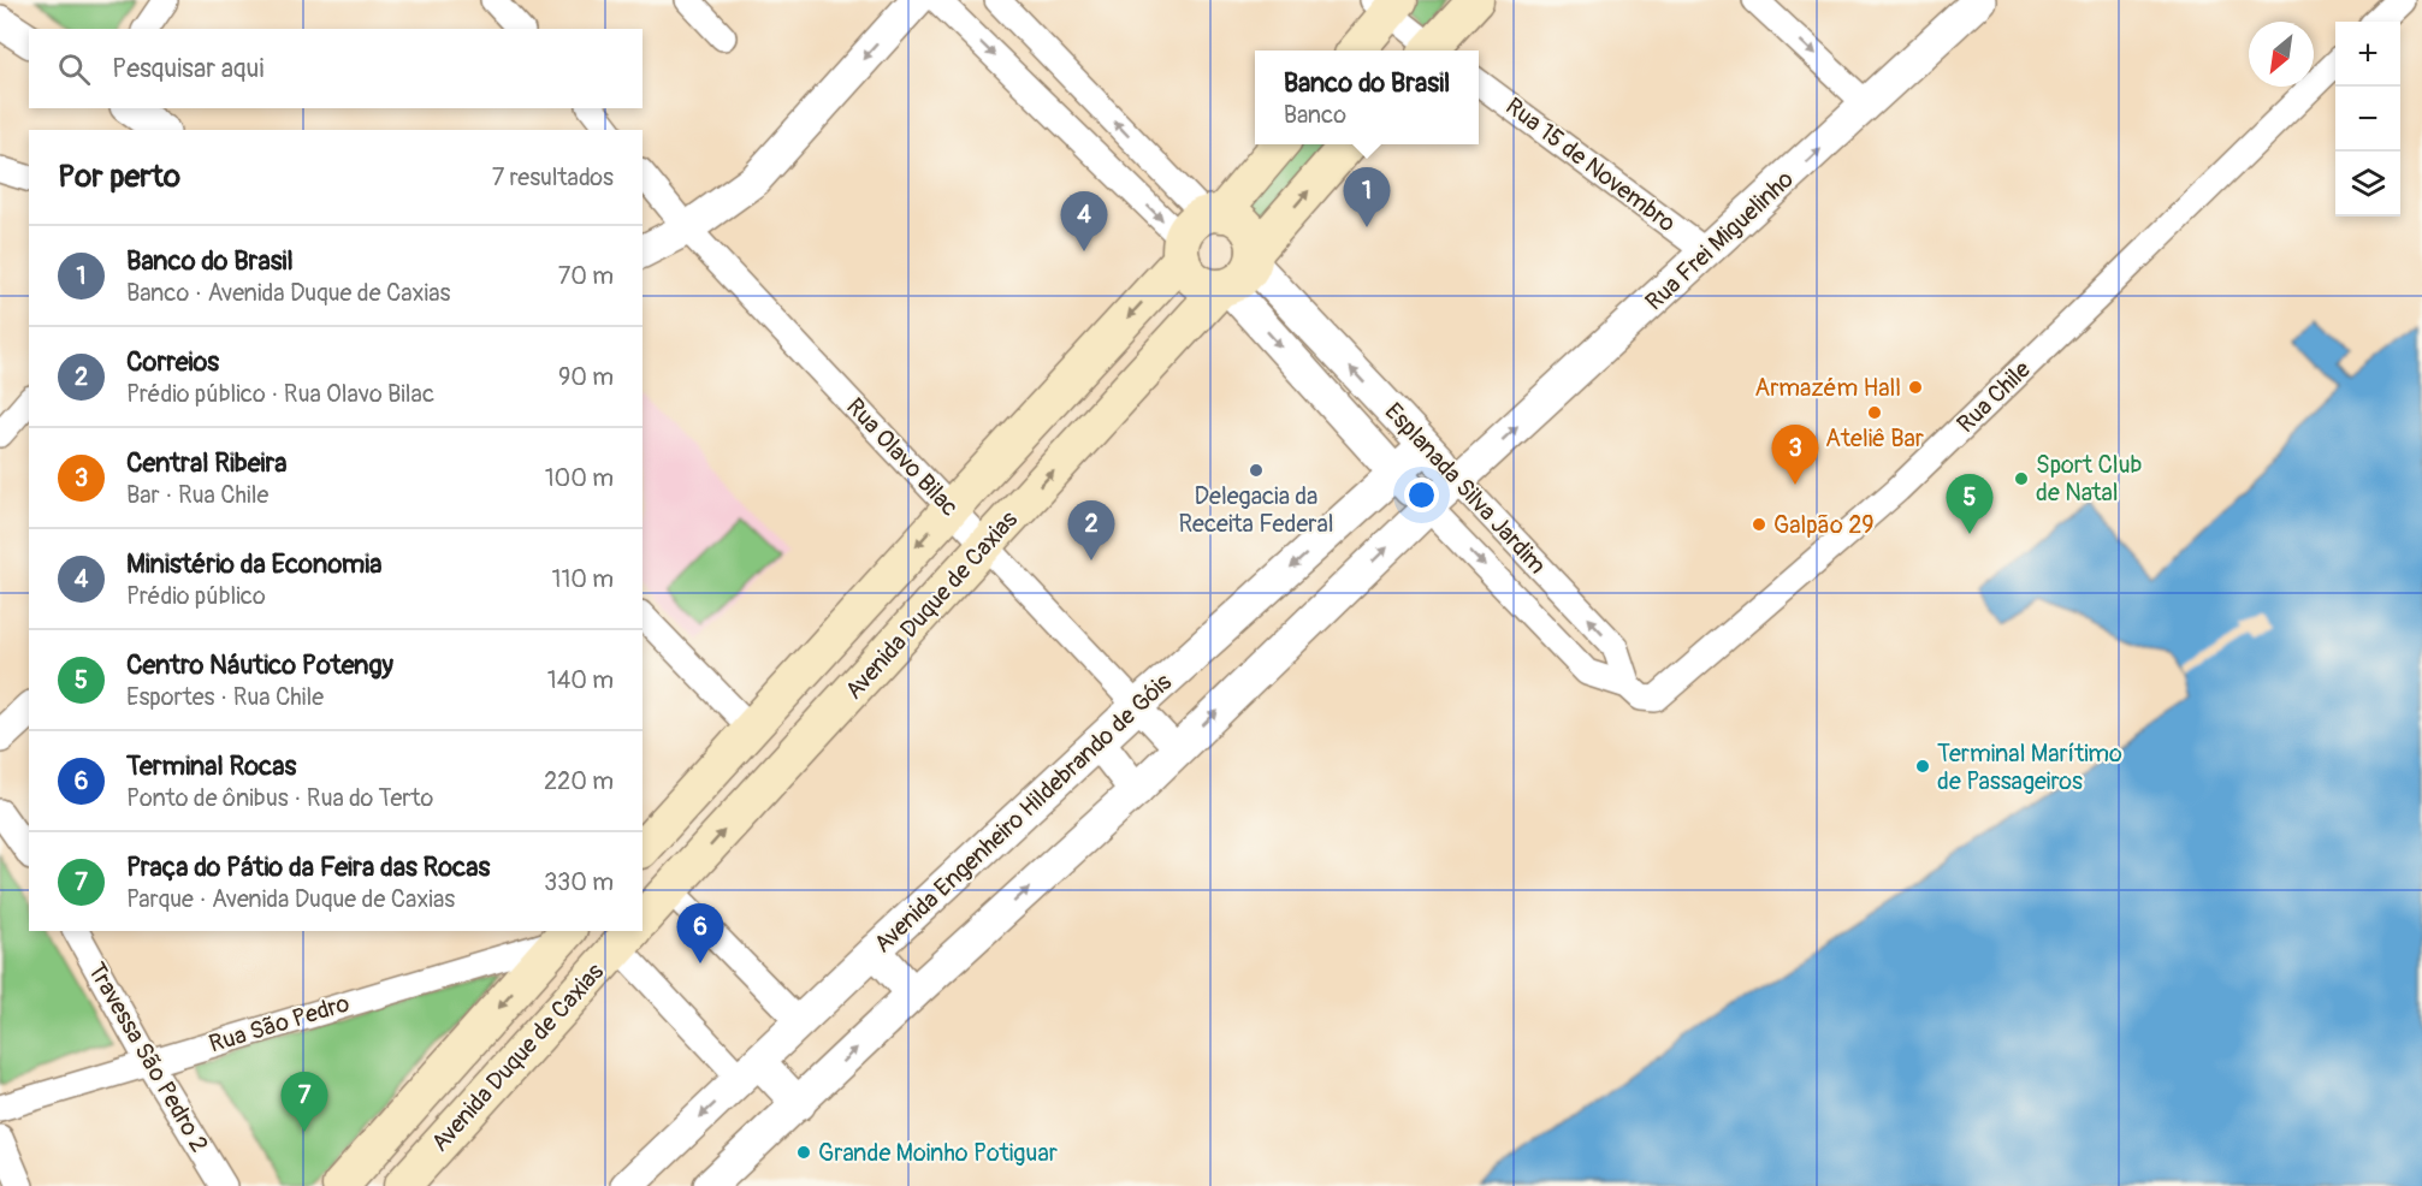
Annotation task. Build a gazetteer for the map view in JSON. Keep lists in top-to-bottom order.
{
  "streets": {
    "main road": ["Avenida Duque de Caxias"],
    "street": [
      "Rua 15 de Novembro",
      "Rua Frei Miguelinho",
      "Rua Chile",
      "Rua Olavo Bilac",
      "Esplanada Silva Jardim",
      "Avenida Engenheiro Hildebrando de Góis",
      "Rua São Pedro",
      "Travessa São Pedro 2"
    ]
  },
  "crossings": [
    ["Rua 15 de Novembro", "Rua Frei Miguelinho"],
    ["Rua Frei Miguelinho", "Esplanada Silva Jardim"],
    ["Rua Chile", "Esplanada Silva Jardim"],
    ["Rua Olavo Bilac", "Avenida Duque de Caxias"],
    ["Rua Olavo Bilac", "Avenida Engenheiro Hildebrando de Góis"],
    ["Esplanada Silva Jardim", "Avenida Duque de Caxias"],
    ["Esplanada Silva Jardim", "Avenida Engenheiro Hildebrando de Góis"],
    ["Avenida Duque de Caxias", "Rua São Pedro"],
    ["Rua São Pedro", "Travessa São Pedro 2"]
  ],
  "one_way": ["Rua Frei Miguelinho"],
  "places": [
    "Armazém Hall",
    "Ateliê Bar",
    "Delegacia da Receita Federal",
    "Sport Club de Natal",
    "Galpão 29",
    "Terminal Marítimo de Passageiros",
    "Grande Moinho Potiguar"
  ],
  "north": "bottom left",
  "page": {
    "map_buttons": ["+", "−"],
    "search": "Pesquisar aqui",
    "popup": ["Banco do Brasil", "Banco"],
    "heading": ["Por perto", "7 resultados"],
    "pins": [
      "1",
      "4",
      "3",
      "5",
      "2",
      "6",
      "7"
    ],
    "list": [
      {
        "mark": "1",
        "name": "Banco do Brasil",
        "note": "Banco · Avenida Duque de Caxias",
        "value": "70 m"
      },
      {
        "mark": "2",
        "name": "Correios",
        "note": "Prédio público · Rua Olavo Bilac",
        "value": "90 m"
      },
      {
        "mark": "3",
        "name": "Central Ribeira",
        "note": "Bar · Rua Chile",
        "value": "100 m"
      },
      {
        "mark": "4",
        "name": "Ministério da Economia",
        "note": "Prédio público",
        "value": "110 m"
      },
      {
        "mark": "5",
        "name": "Centro Náutico Potengy",
        "note": "Esportes · Rua Chile",
        "value": "140 m"
      },
      {
        "mark": "6",
        "name": "Terminal Rocas",
        "note": "Ponto de ônibus · Rua do Terto",
        "value": "220 m"
      },
      {
        "mark": "7",
        "name": "Praça do Pátio da Feira das Rocas",
        "note": "Parque · Avenida Duque de Caxias",
        "value": "330 m"
      }
    ]
  }
}
